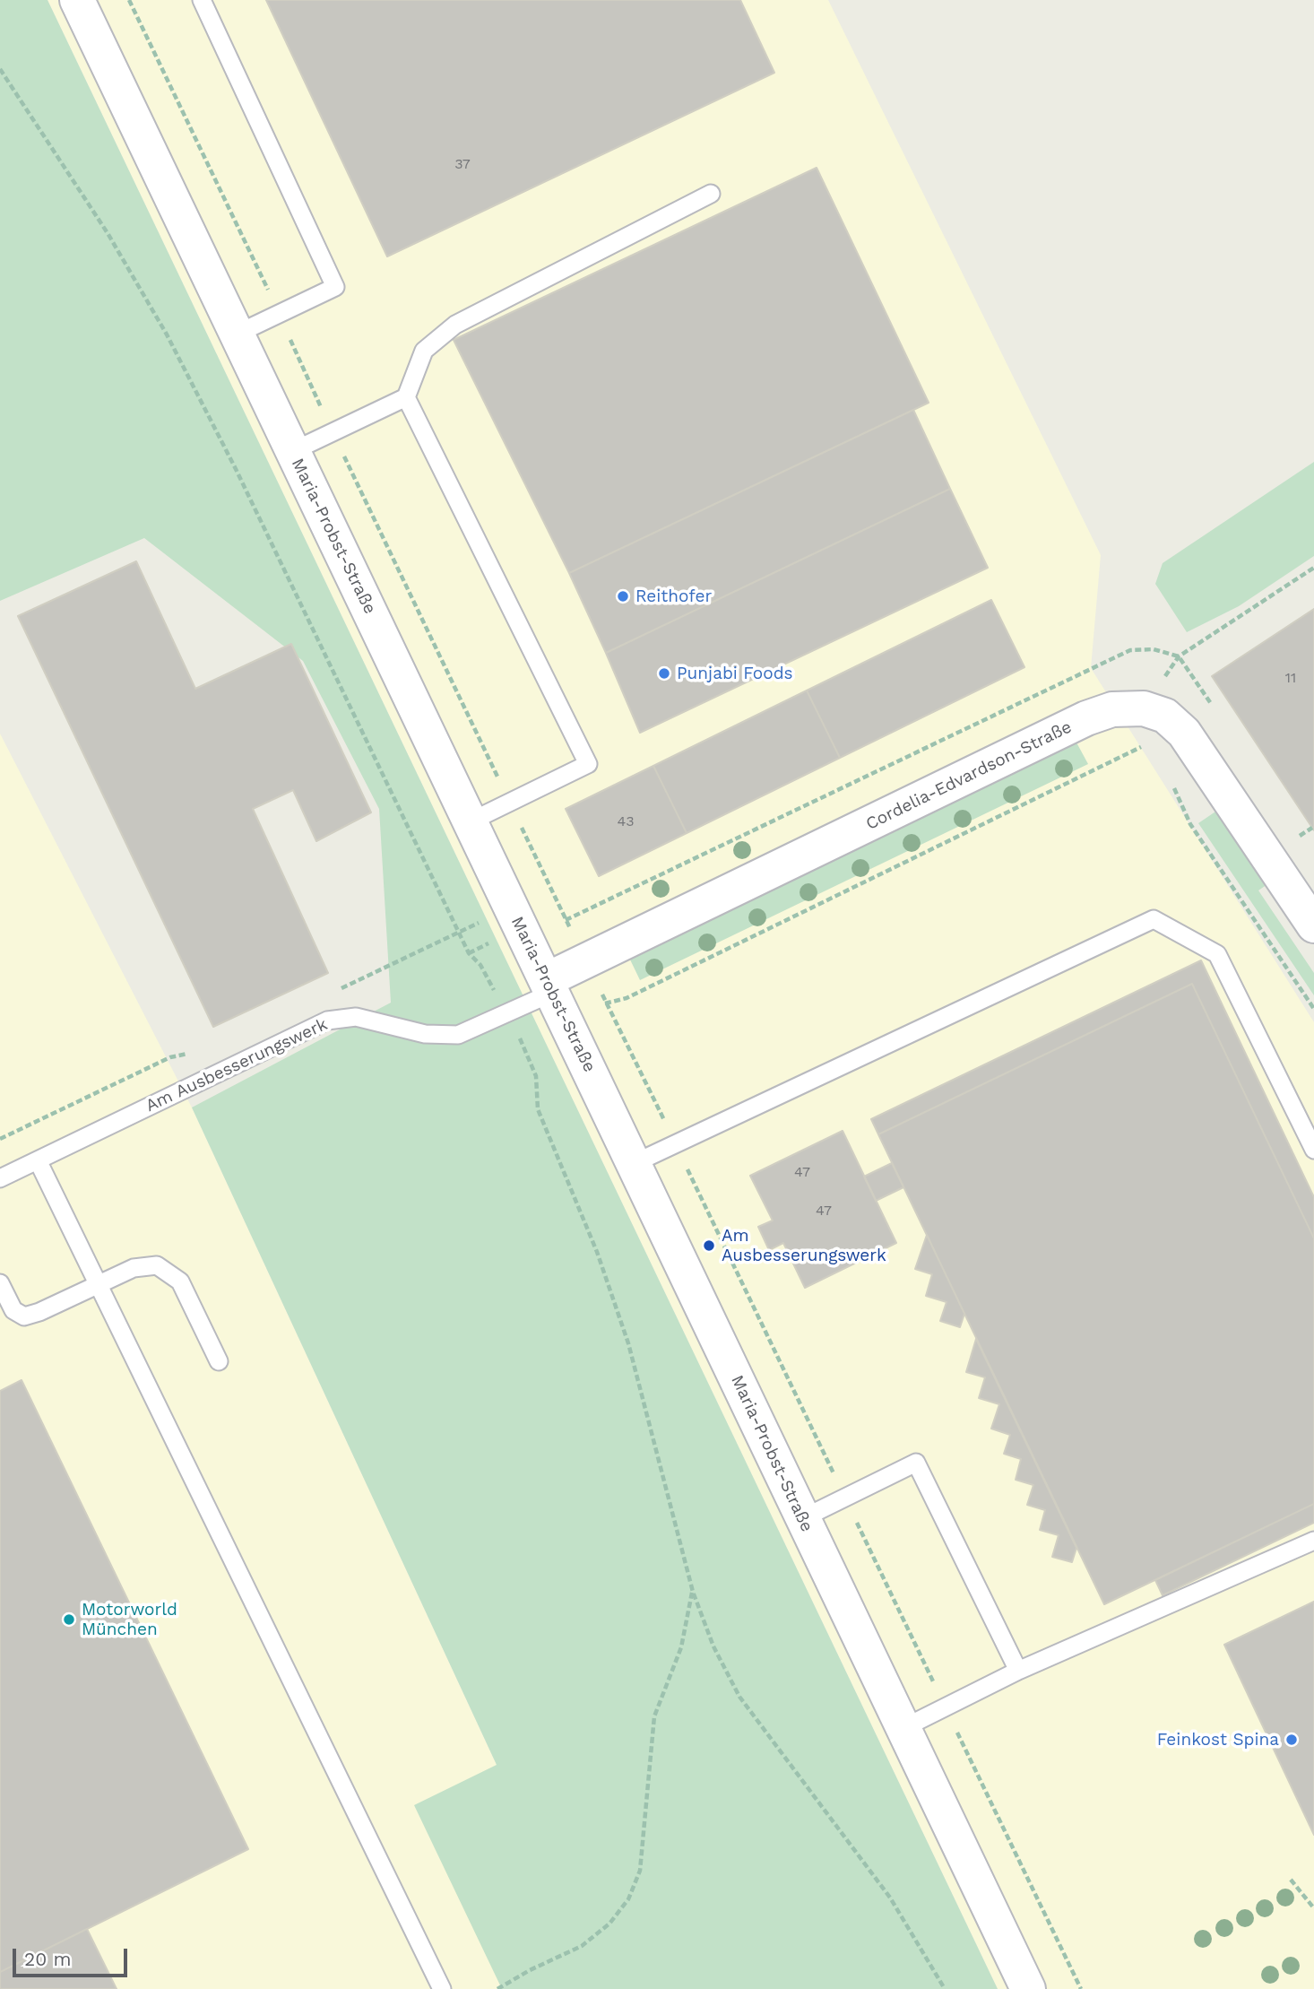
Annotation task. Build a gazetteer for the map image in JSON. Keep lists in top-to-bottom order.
{
  "streets": {
    "street": ["Maria-Probst-Straße", "Cordelia-Edvardson-Straße"],
    "lane": ["Am Ausbesserungswerk"]
  },
  "crossings": [
    ["Maria-Probst-Straße", "Cordelia-Edvardson-Straße"],
    ["Maria-Probst-Straße", "Am Ausbesserungswerk"],
    ["Cordelia-Edvardson-Straße", "Am Ausbesserungswerk"]
  ],
  "places": [
    "Reithofer",
    "Punjabi Foods",
    "Am Ausbesserungswerk",
    "Motorworld München",
    "Feinkost Spina"
  ],
  "house_numbers": [
    "37",
    "11",
    "43",
    "47",
    "47"
  ],
  "scale_bar": "20 m"
}
